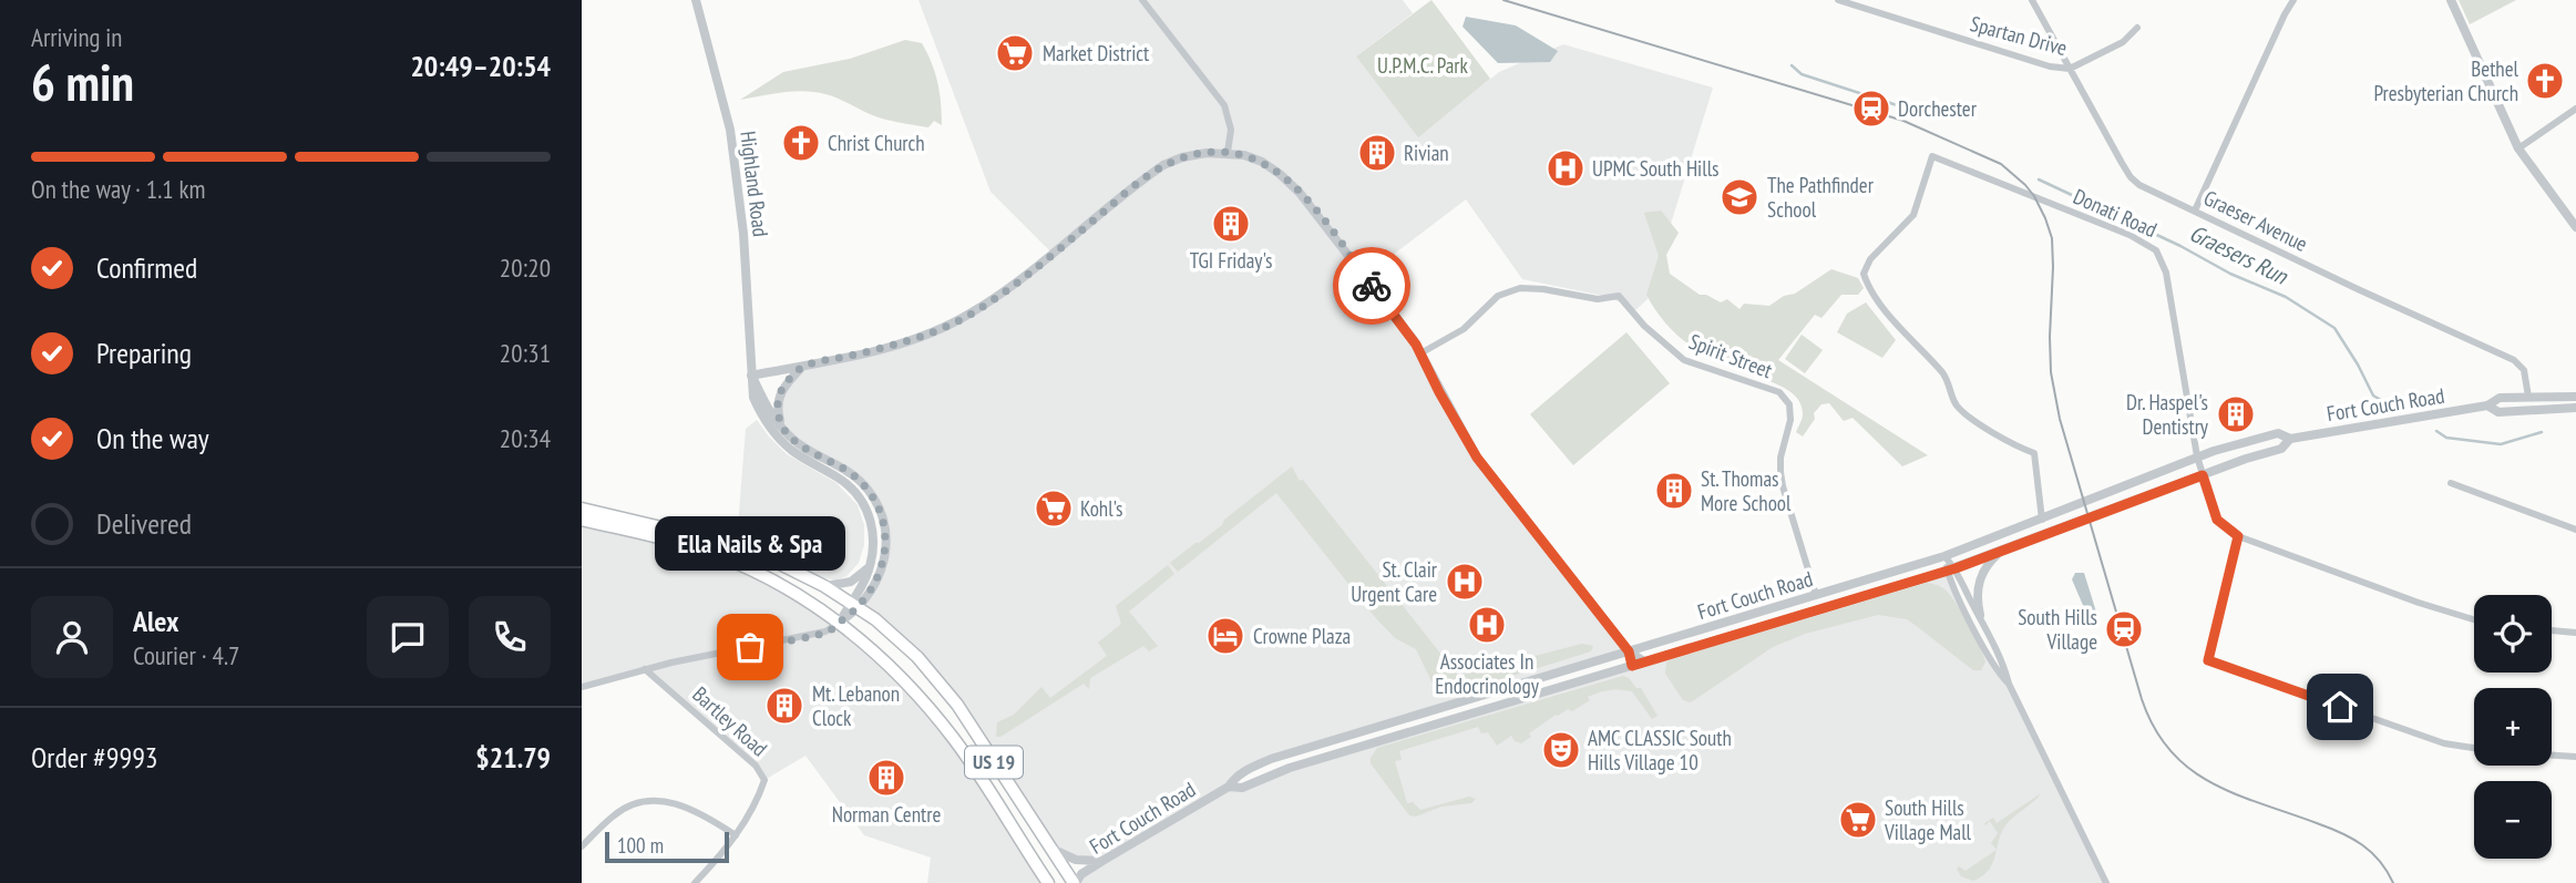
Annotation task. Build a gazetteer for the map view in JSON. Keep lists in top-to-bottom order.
{
  "streets": {
    "main road": ["US 19"],
    "street": [
      "Spartan Drive",
      "Highland Road",
      "Donati Road",
      "Graeser Avenue",
      "Spirit Street",
      "Fort Couch Road",
      "Bartley Road"
    ]
  },
  "crossings": [
    ["Spartan Drive", "Graeser Avenue"],
    ["Highland Road", "US 19"],
    ["Donati Road", "Fort Couch Road"],
    ["Graeser Avenue", "Fort Couch Road"],
    ["Spirit Street", "Fort Couch Road"],
    ["Fort Couch Road", "US 19"]
  ],
  "water": ["Graesers Run"],
  "parks": ["U.P.M.C. Park"],
  "places": {
    "supermarket": ["Market District", "Kohl's", "South Hills Village Mall"],
    "church": ["Bethel Presbyterian Church", "Christ Church"],
    "station": ["Dorchester", "South Hills Village"],
    "building": [
      "Rivian",
      "TGI Friday's",
      "Dr. Haspel's Dentistry",
      "St. Thomas More School",
      "Mt. Lebanon Clock",
      "Norman Centre"
    ],
    "hospital": ["UPMC South Hills", "St. Clair Urgent Care", "Associates In Endocrinology"],
    "school or university": ["The Pathfinder School"],
    "hotel": ["Crowne Plaza"],
    "other": ["Ella Nails & Spa"],
    "theatre": ["AMC CLASSIC South Hills Village 10"]
  },
  "scale_bar": "100 m",
  "page": {
    "heading": ["6 min", "Arriving in", "20:49–20:54"],
    "panel": [
      "Alex",
      "Courier · 4.7",
      "Order #9993",
      "$21.79"
    ],
    "bar": "On the way · 1.1 km",
    "list": [
      ["Confirmed", "20:20"],
      ["Preparing", "20:31"],
      ["On the way", "20:34"],
      "Delivered"
    ],
    "bubble": "Ella Nails & Spa",
    "map_buttons": ["+", "−"],
    "scale": "100 m"
  }
}
